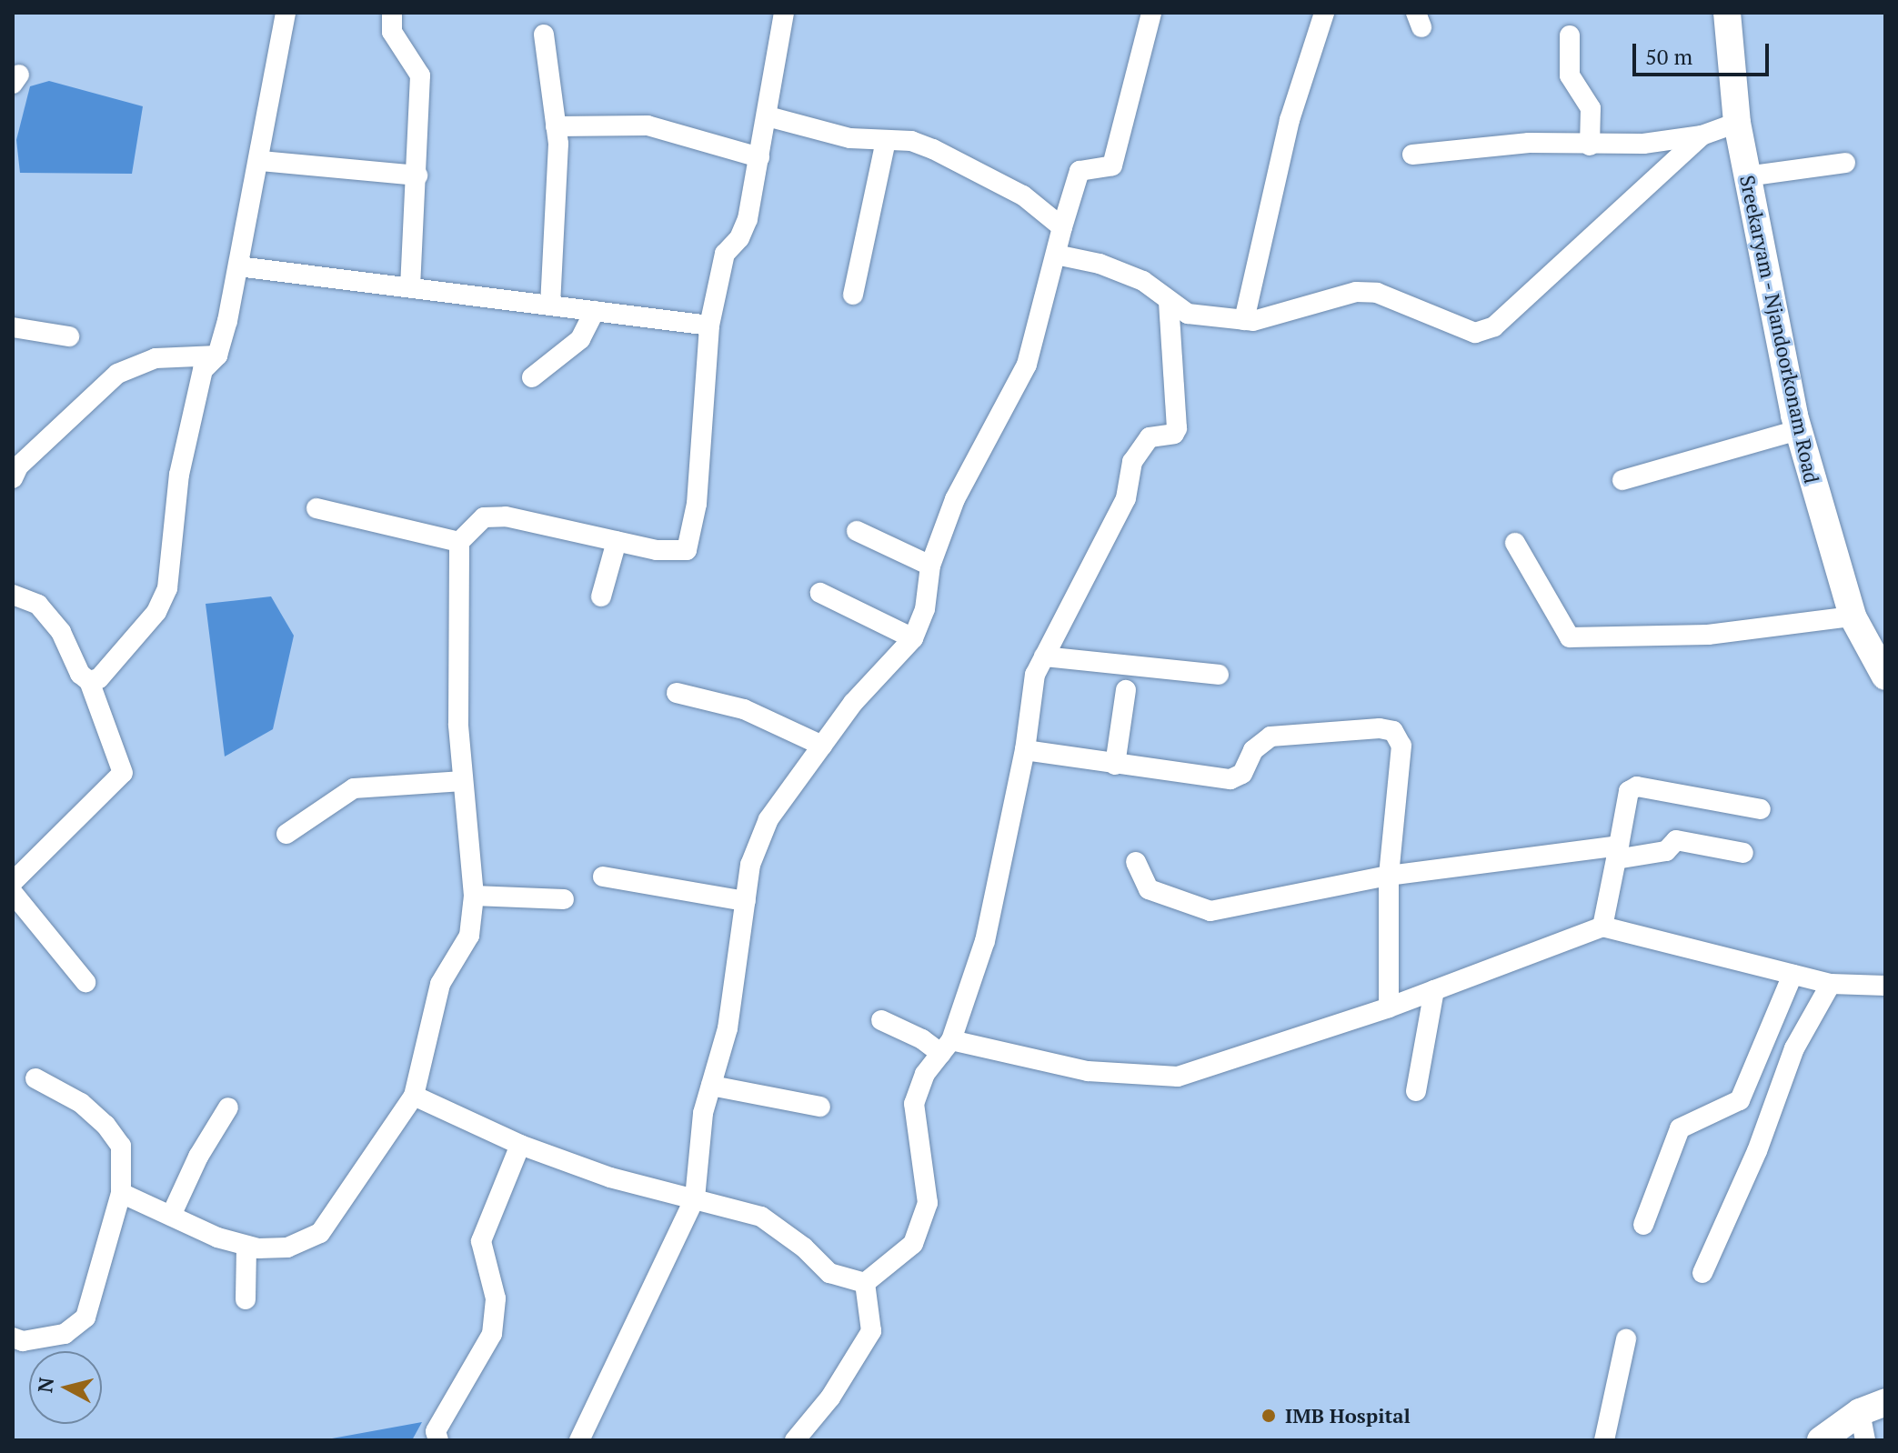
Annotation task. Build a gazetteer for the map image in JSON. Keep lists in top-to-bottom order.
{
  "streets": {
    "main road": ["Sreekaryam - Njandoorkonam Road"]
  },
  "places": ["IMB Hospital"],
  "scale_bar": "50 m",
  "north": "left"
}
